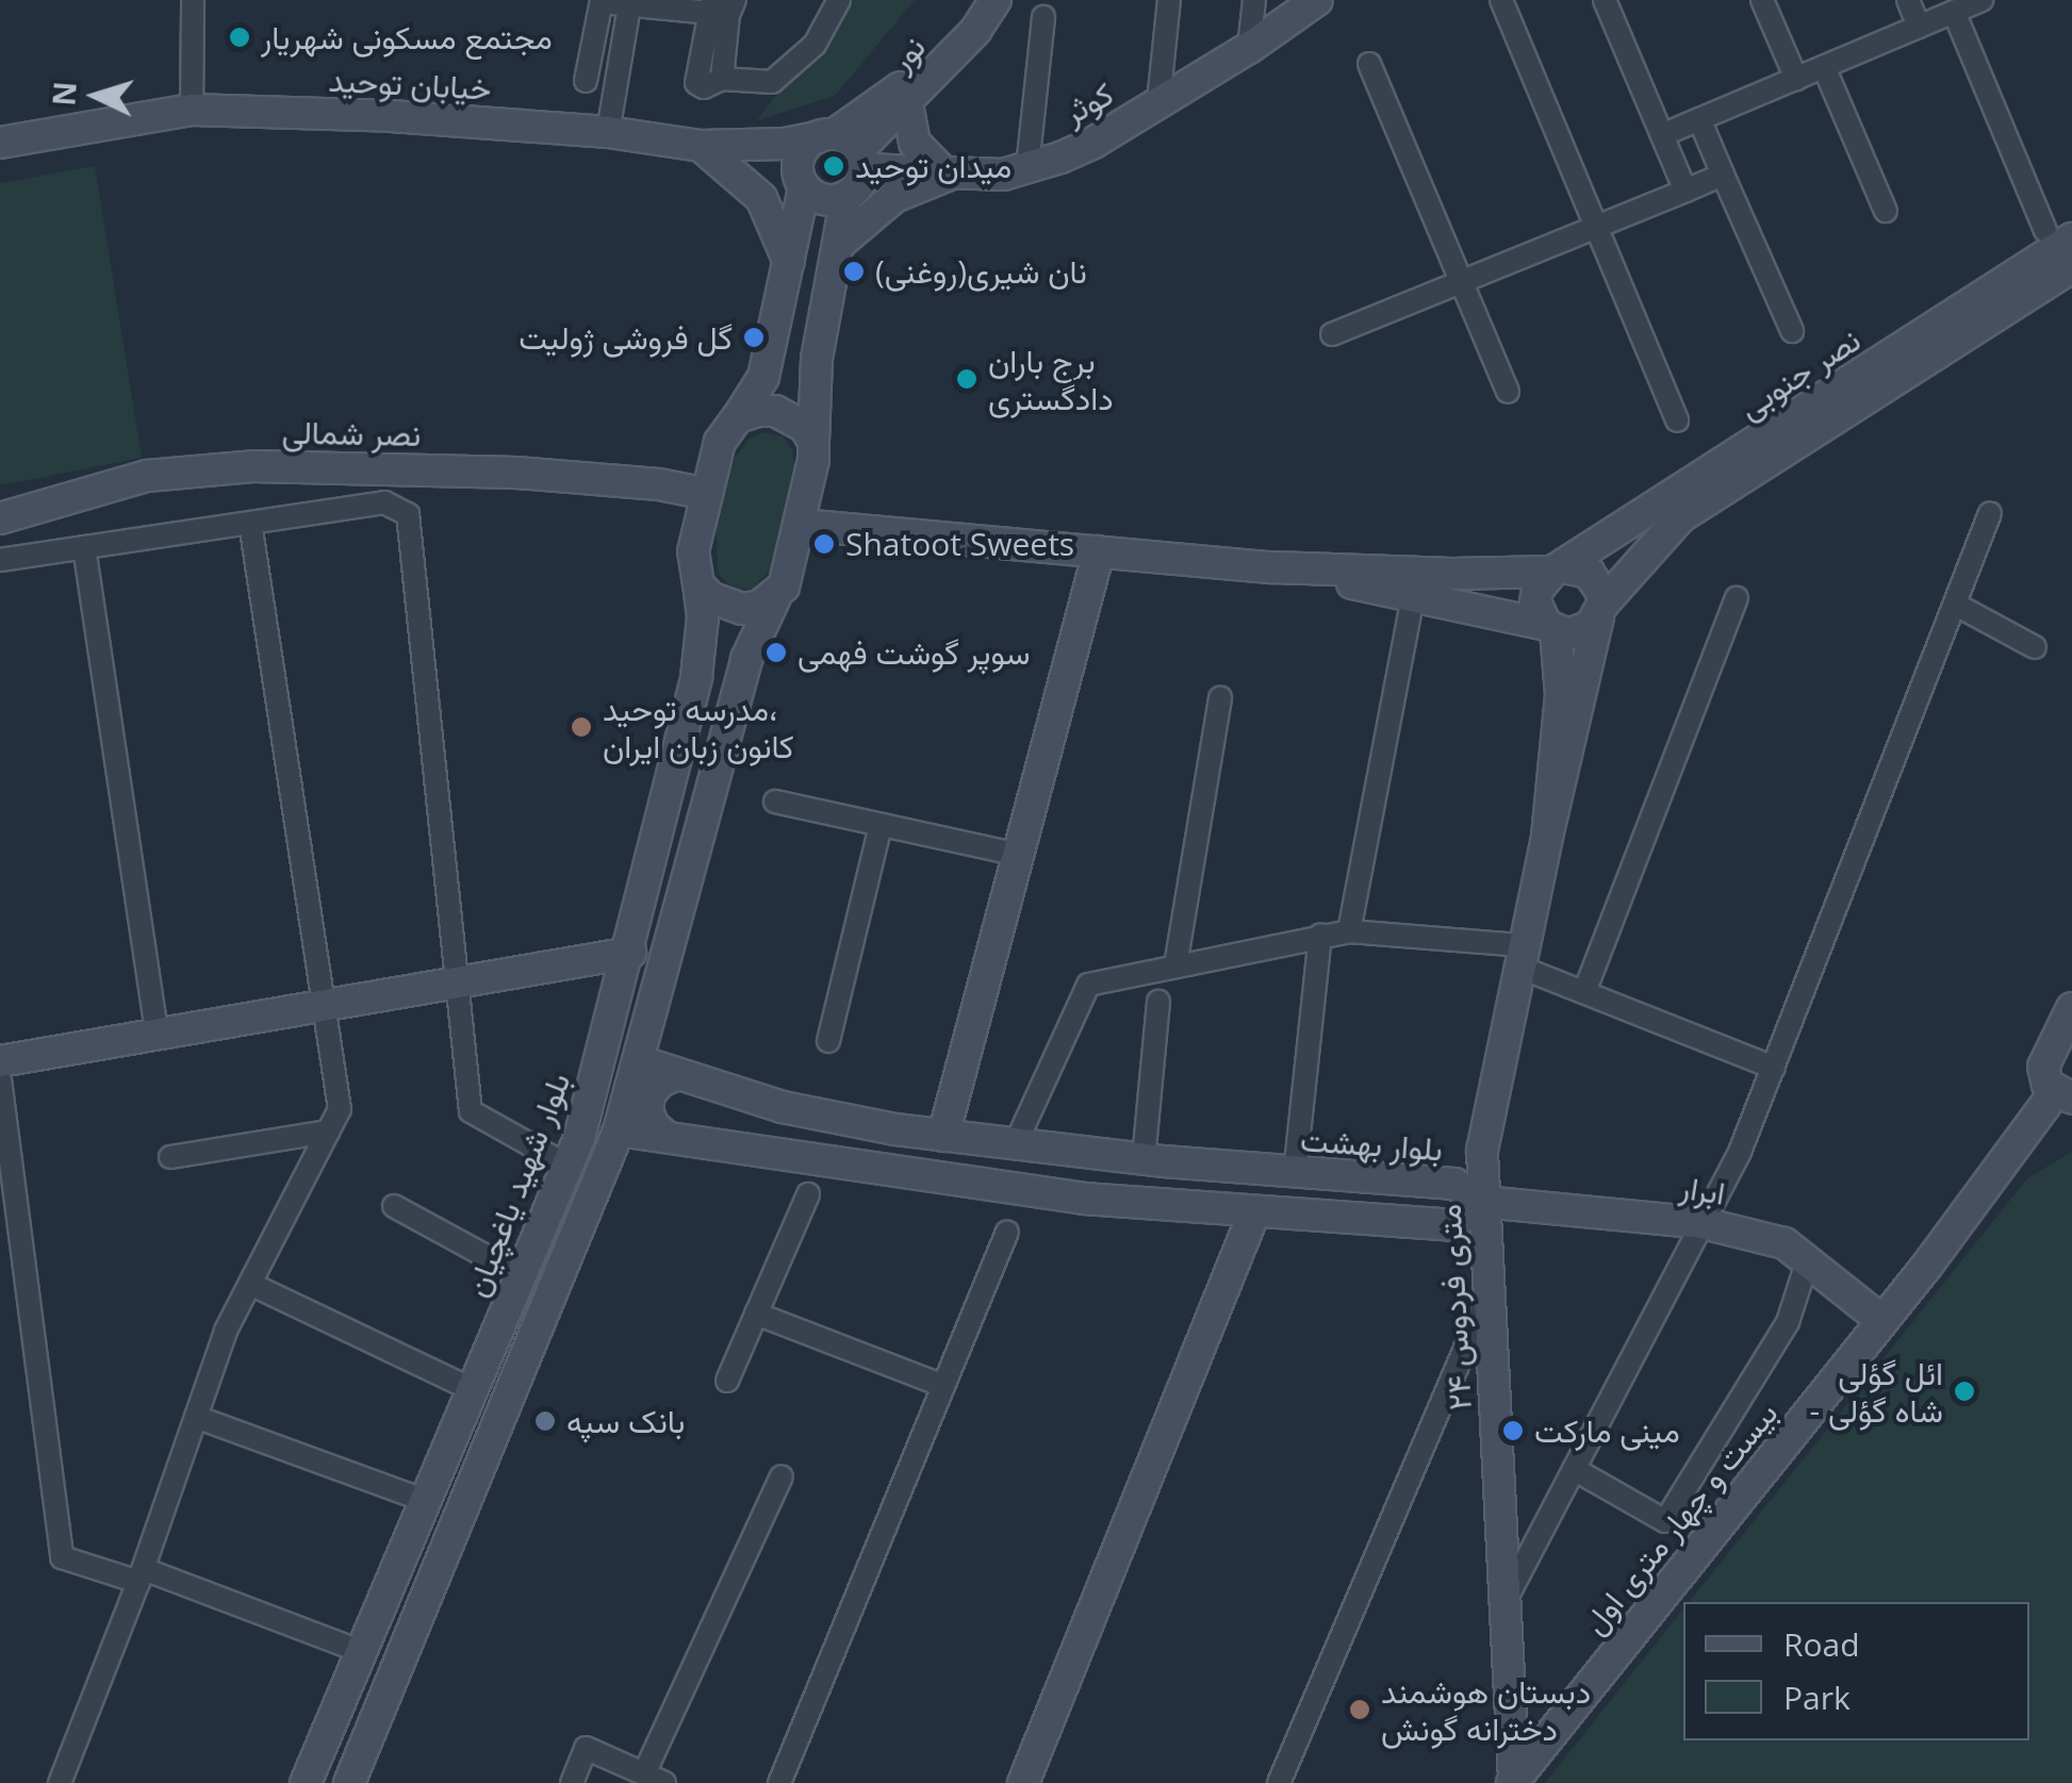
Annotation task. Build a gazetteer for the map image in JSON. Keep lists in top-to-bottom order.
{
  "streets": {
    "main road": [
      "نور",
      "خیابان توحید",
      "کوثر",
      "نصر جنوبی",
      "نصر شمالی",
      "بلوار بهشت",
      "بلوار شهید یاغچیان",
      "ابرار",
      "۲۴ متری فردوس",
      "بیست و چهار متری اول"
    ]
  },
  "crossings": [
    ["خیابان توحید", "کوثر"],
    ["نصر جنوبی", "۲۴ متری فردوس"],
    ["نصر شمالی", "بلوار شهید یاغچیان"],
    ["بلوار بهشت", "ابرار"],
    ["بلوار بهشت", "۲۴ متری فردوس"],
    ["ابرار", "۲۴ متری فردوس"],
    ["ابرار", "بیست و چهار متری اول"],
    ["۲۴ متری فردوس", "بیست و چهار متری اول"]
  ],
  "places": [
    "مجتمع مسکونی شهریار",
    "میدان توحید",
    "نان شیری(روغنی)",
    "گل فروشی ژولیت",
    "برج باران دادگستری",
    "Shatoot Sweets",
    "سوپر گوشت فهمی",
    "مدرسه توحید، کانون زبان ایران",
    "ائل گؤلی - شاه گؤلی",
    "بانک سپه",
    "مینی مارکت",
    "دبستان هوشمند دخترانه گونش"
  ],
  "legend": ["Road", "Park"],
  "north": "left"
}
